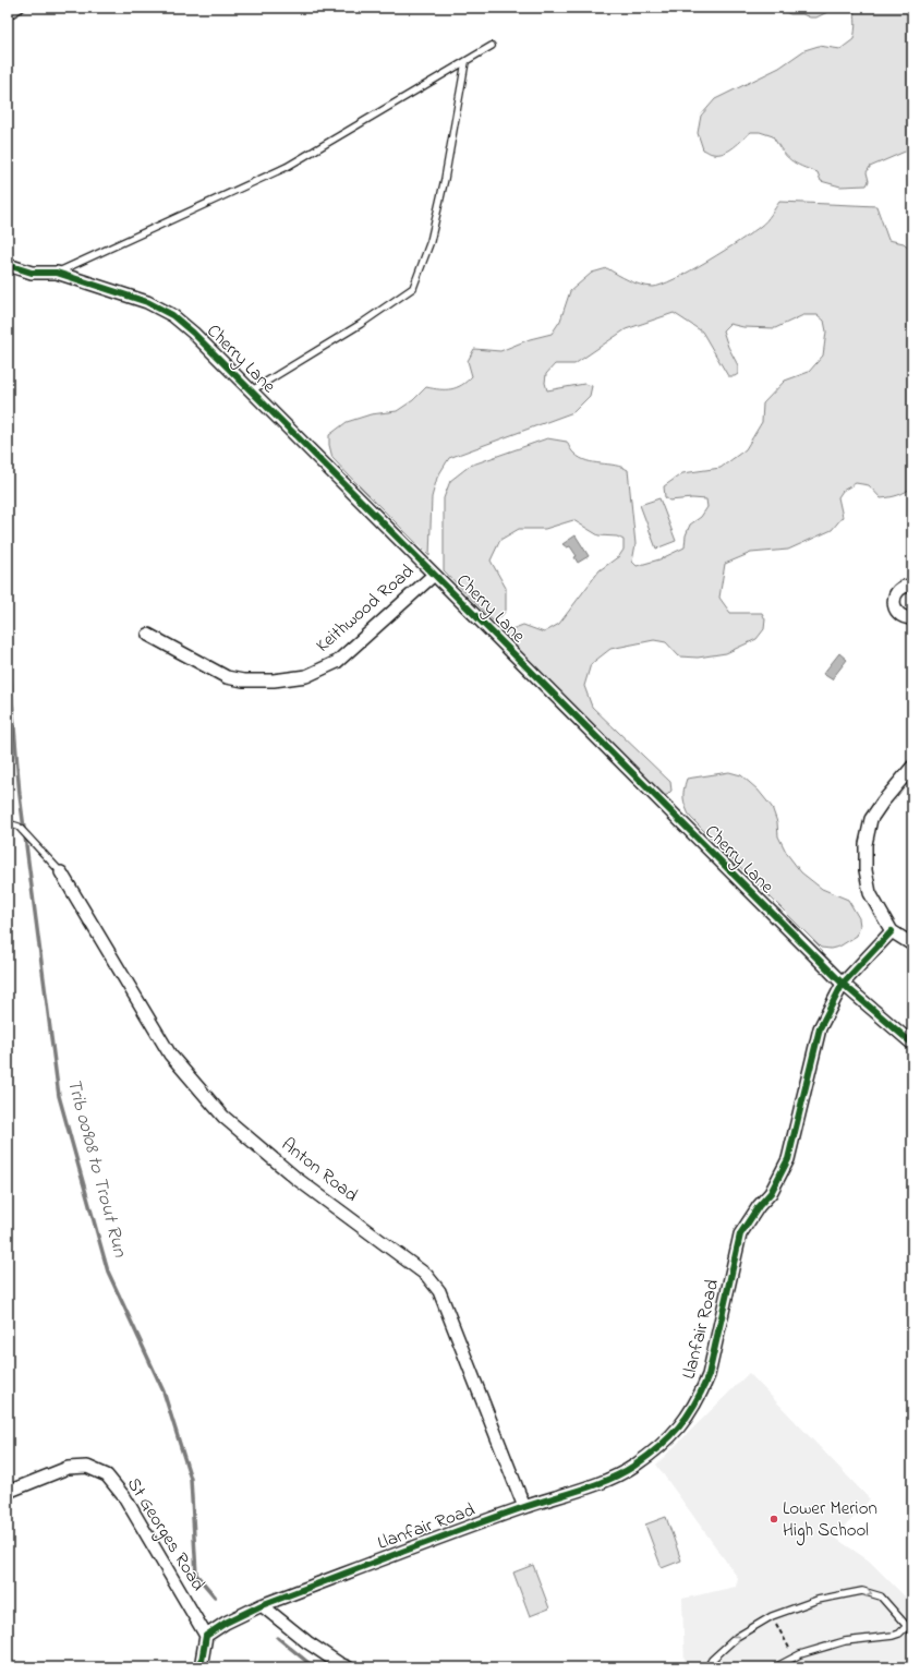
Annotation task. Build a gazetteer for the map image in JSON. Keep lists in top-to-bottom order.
{
  "streets": {
    "street": [
      "Cherry Lane",
      "Keithwood Road",
      "Anton Road",
      "Llanfair Road",
      "St Georges Road"
    ]
  },
  "crossings": [
    ["Cherry Lane", "Keithwood Road"],
    ["Cherry Lane", "Llanfair Road"],
    ["Anton Road", "Llanfair Road"],
    ["Llanfair Road", "St Georges Road"]
  ],
  "water": ["Trib 00908 to Trout Run"],
  "places": ["Lower Merion High School"]
}
